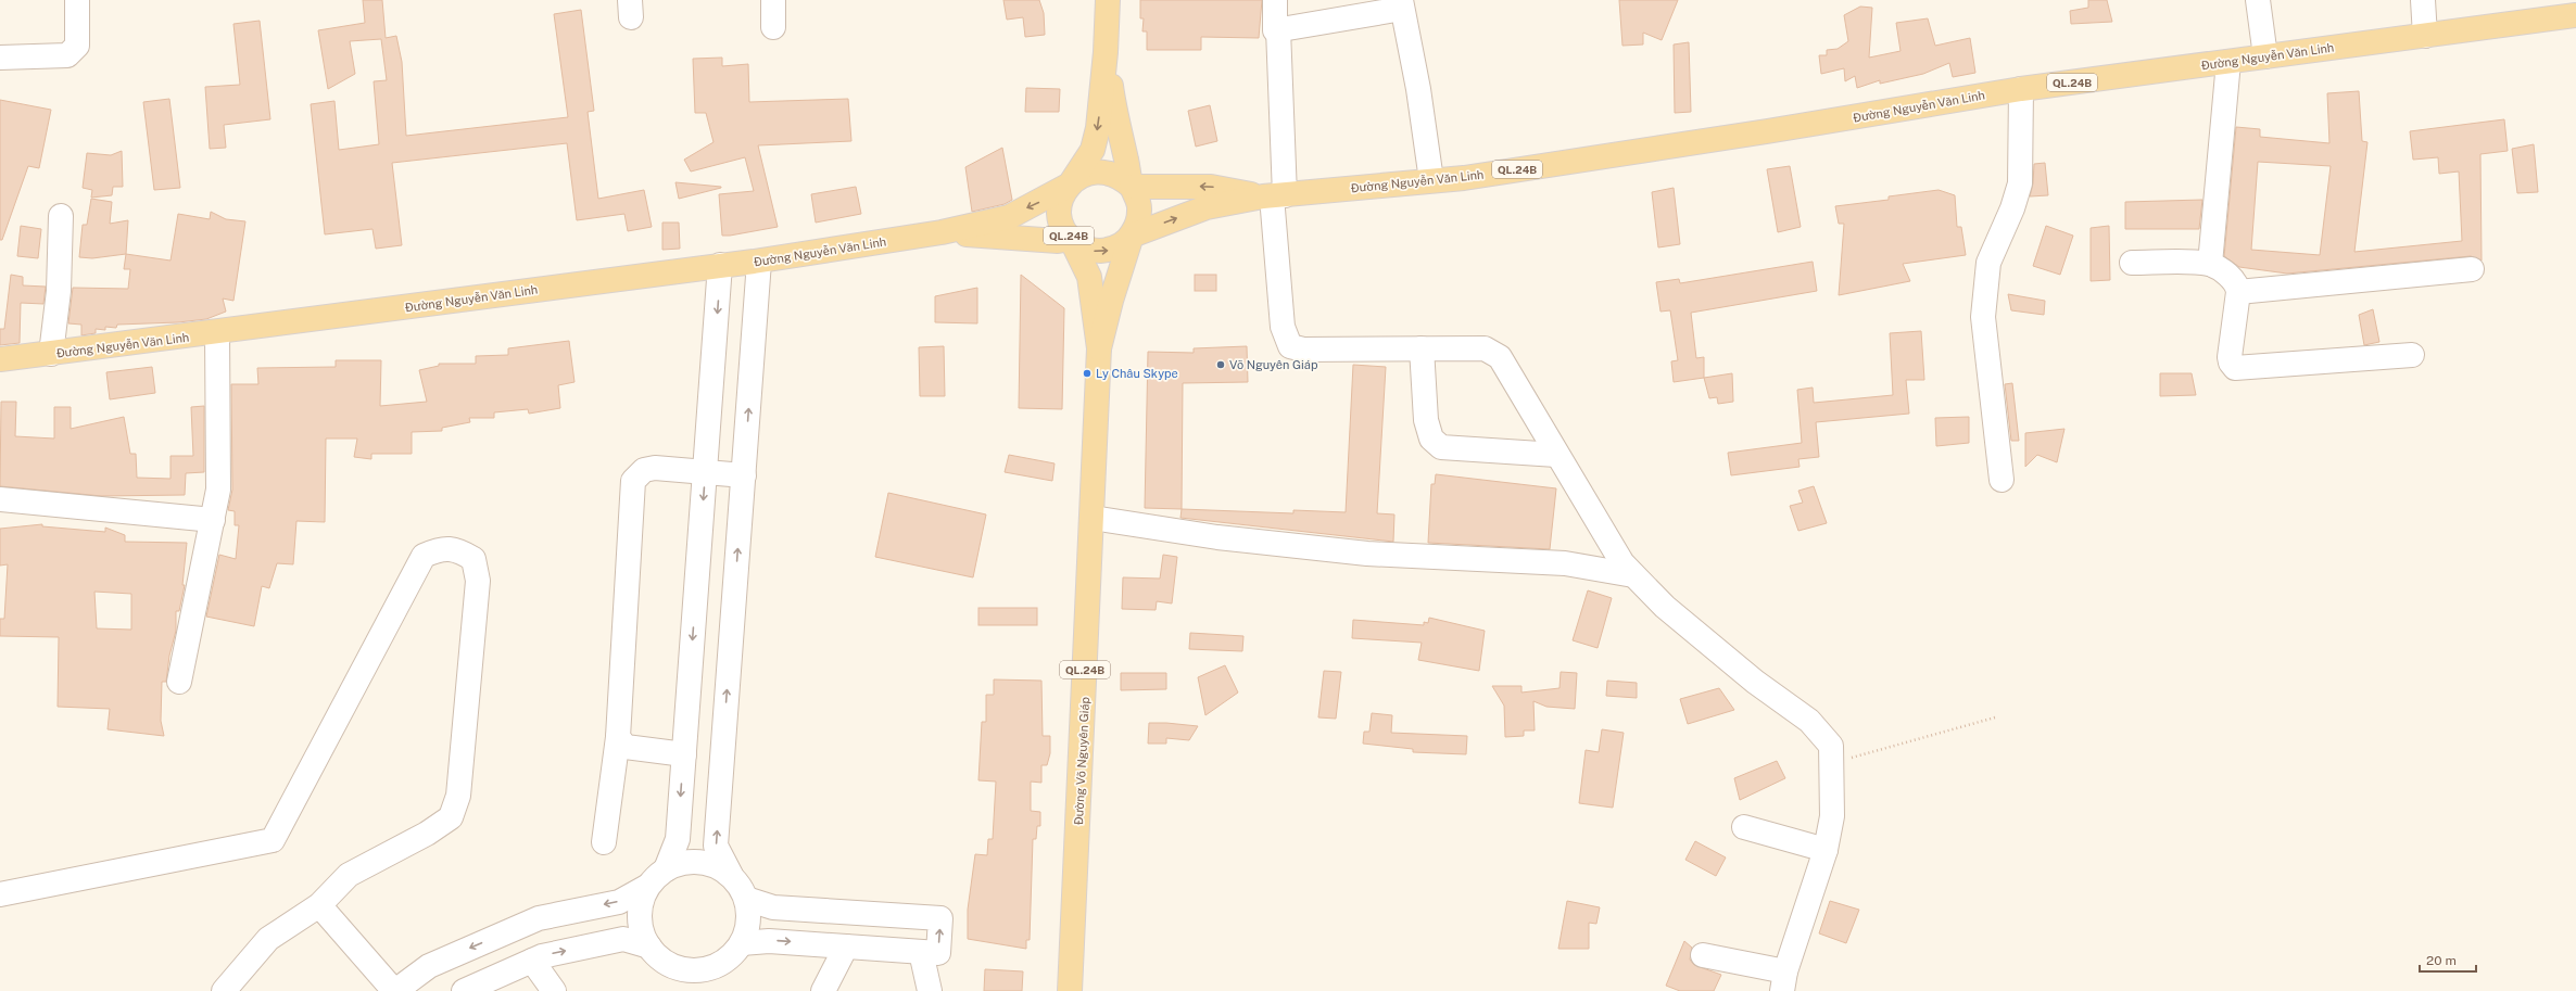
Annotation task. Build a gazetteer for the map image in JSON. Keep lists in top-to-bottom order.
{
  "streets": {
    "main road": ["Đường Nguyễn Văn Linh", "QL.24B", "Đường Võ Nguyên Giáp"]
  },
  "crossings": [
    ["Đường Nguyễn Văn Linh", "QL.24B"],
    ["Đường Nguyễn Văn Linh", "Đường Võ Nguyên Giáp"],
    ["QL.24B", "Đường Võ Nguyên Giáp"]
  ],
  "places": ["Võ Nguyên Giáp", "Ly Châu Skype"],
  "scale_bar": "20 m"
}
